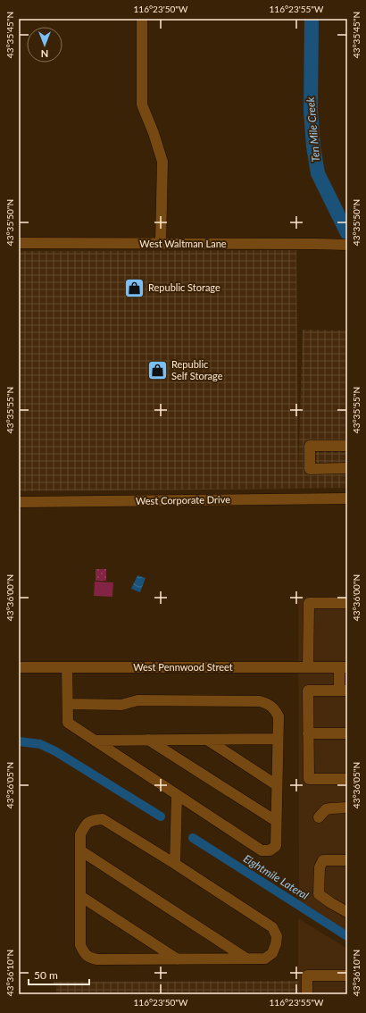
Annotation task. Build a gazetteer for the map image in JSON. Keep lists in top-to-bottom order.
{
  "streets": {
    "street": ["West Waltman Lane", "West Corporate Drive", "West Pennwood Street"]
  },
  "water": ["Ten Mile Creek", "Eightmile Lateral"],
  "places": {
    "shop": ["Republic Storage", "Republic Self Storage"]
  },
  "scale_bar": "50 m",
  "north": "bottom",
  "coordinates": [
    "116°23'50\"W",
    "116°23'55\"W",
    "43°35'45\"N",
    "43°35'50\"N",
    "43°35'55\"N",
    "43°36'00\"N",
    "43°36'05\"N",
    "43°36'10\"N"
  ]
}
